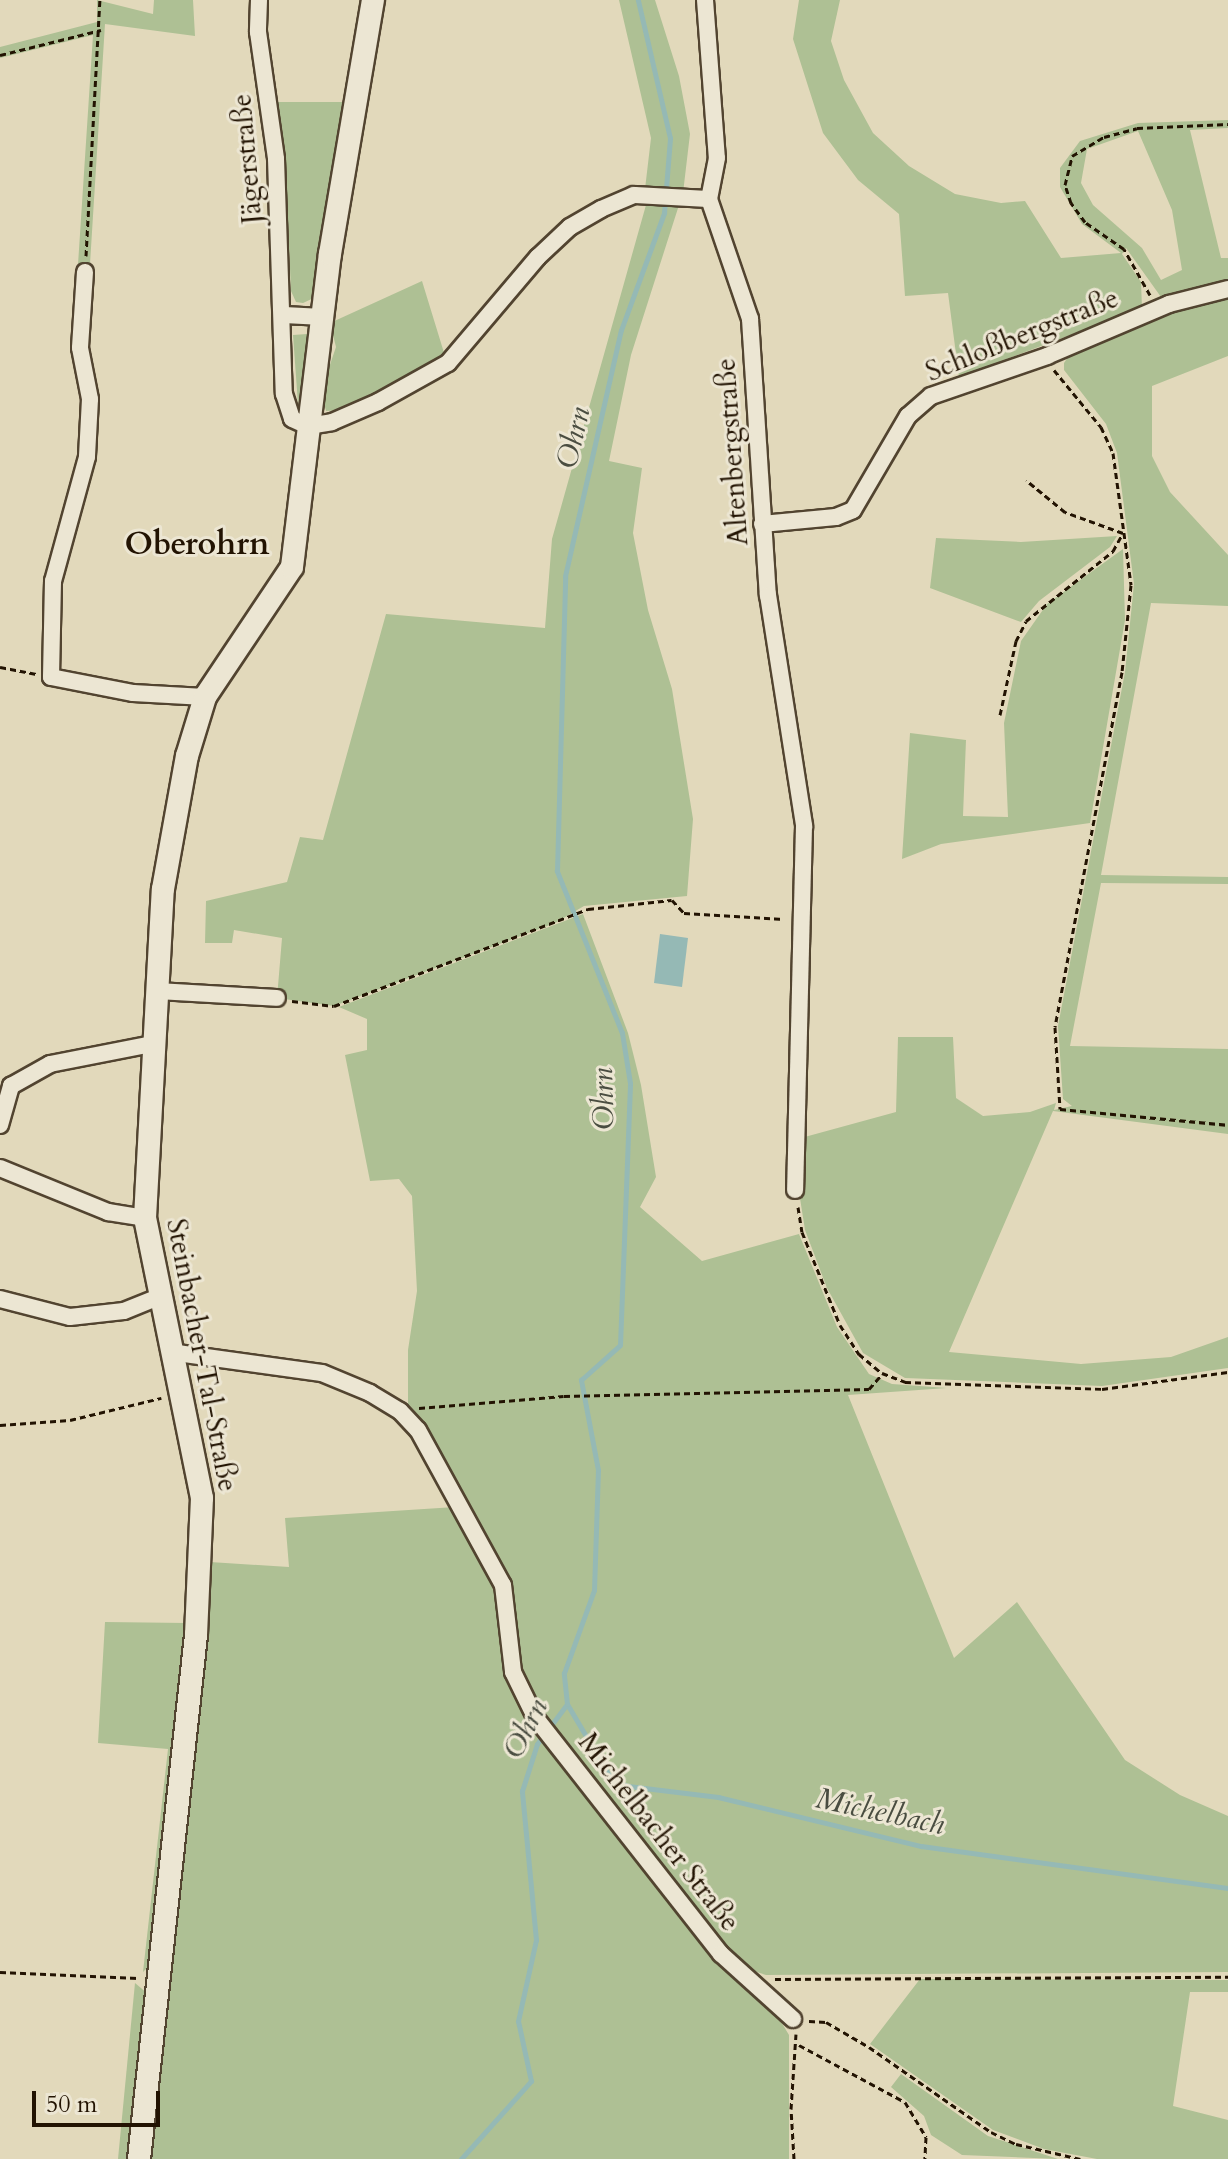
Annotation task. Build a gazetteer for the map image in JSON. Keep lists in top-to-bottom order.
{
  "streets": {
    "main road": ["Steinbacher-Tal-Straße"],
    "street": [
      "Jägerstraße",
      "Schloßbergstraße",
      "Altenbergstraße",
      "Michelbacher Straße"
    ]
  },
  "crossings": [
    ["Jägerstraße", "Steinbacher-Tal-Straße"],
    ["Schloßbergstraße", "Altenbergstraße"],
    ["Steinbacher-Tal-Straße", "Michelbacher Straße"]
  ],
  "districts": ["Oberohrn"],
  "water": ["Ohrn", "Michelbach"],
  "scale_bar": "50 m"
}
